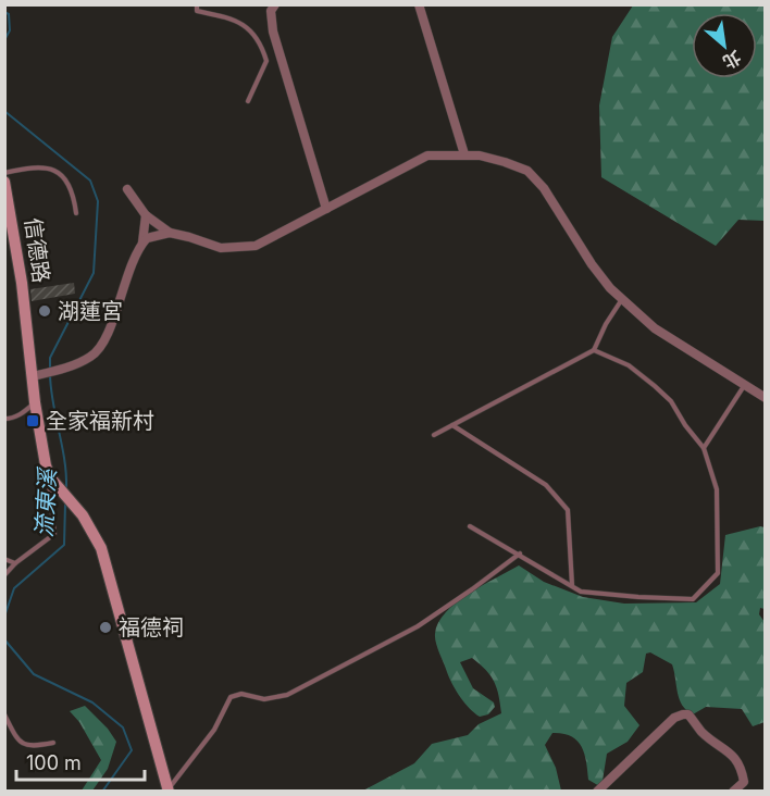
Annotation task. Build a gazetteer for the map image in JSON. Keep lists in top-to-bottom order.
{
  "streets": {
    "street": ["信德路"]
  },
  "water": ["流東溪"],
  "places": {
    "other": ["湖蓮宮", "福德祠"],
    "transit": ["全家福新村"]
  },
  "scale_bar": "100 m",
  "north": "bottom right"
}
